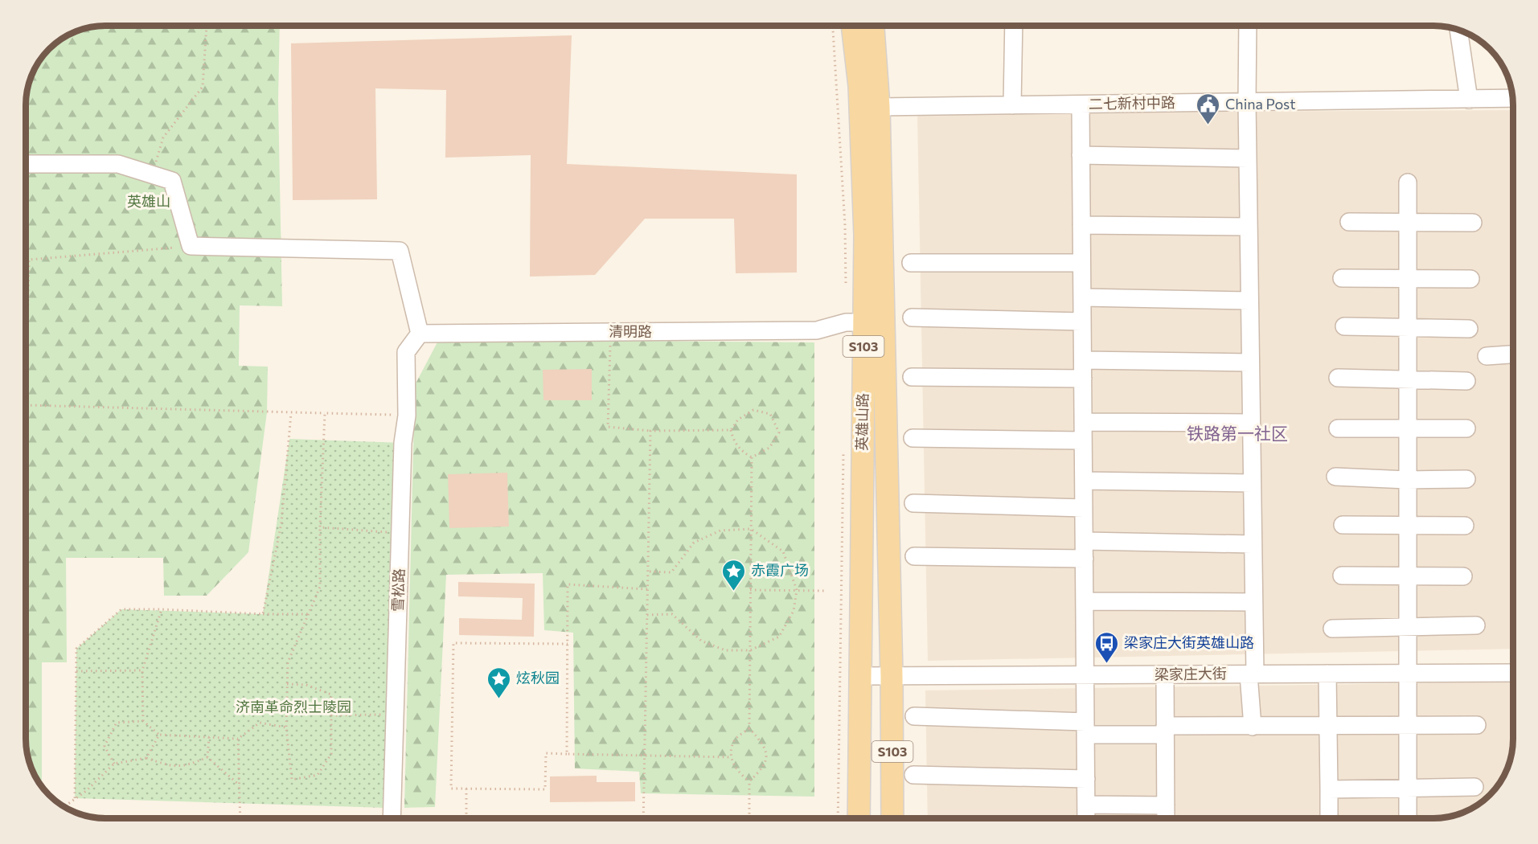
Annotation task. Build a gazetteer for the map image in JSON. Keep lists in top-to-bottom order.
{
  "streets": {
    "main road": ["S103", "英雄山路"],
    "street": [
      "二七新村中路",
      "清明路",
      "雪松路",
      "梁家庄大街"
    ]
  },
  "crossings": [
    ["二七新村中路", "英雄山路"],
    ["清明路", "英雄山路"],
    ["清明路", "雪松路"],
    ["英雄山路", "梁家庄大街"]
  ],
  "districts": ["铁路第一社区"],
  "parks": ["英雄山", "济南革命烈士陵园"],
  "places": {
    "public building": ["China Post"],
    "place": ["赤霞广场", "炫秋园"],
    "bus stop": ["梁家庄大街英雄山路"]
  }
}
